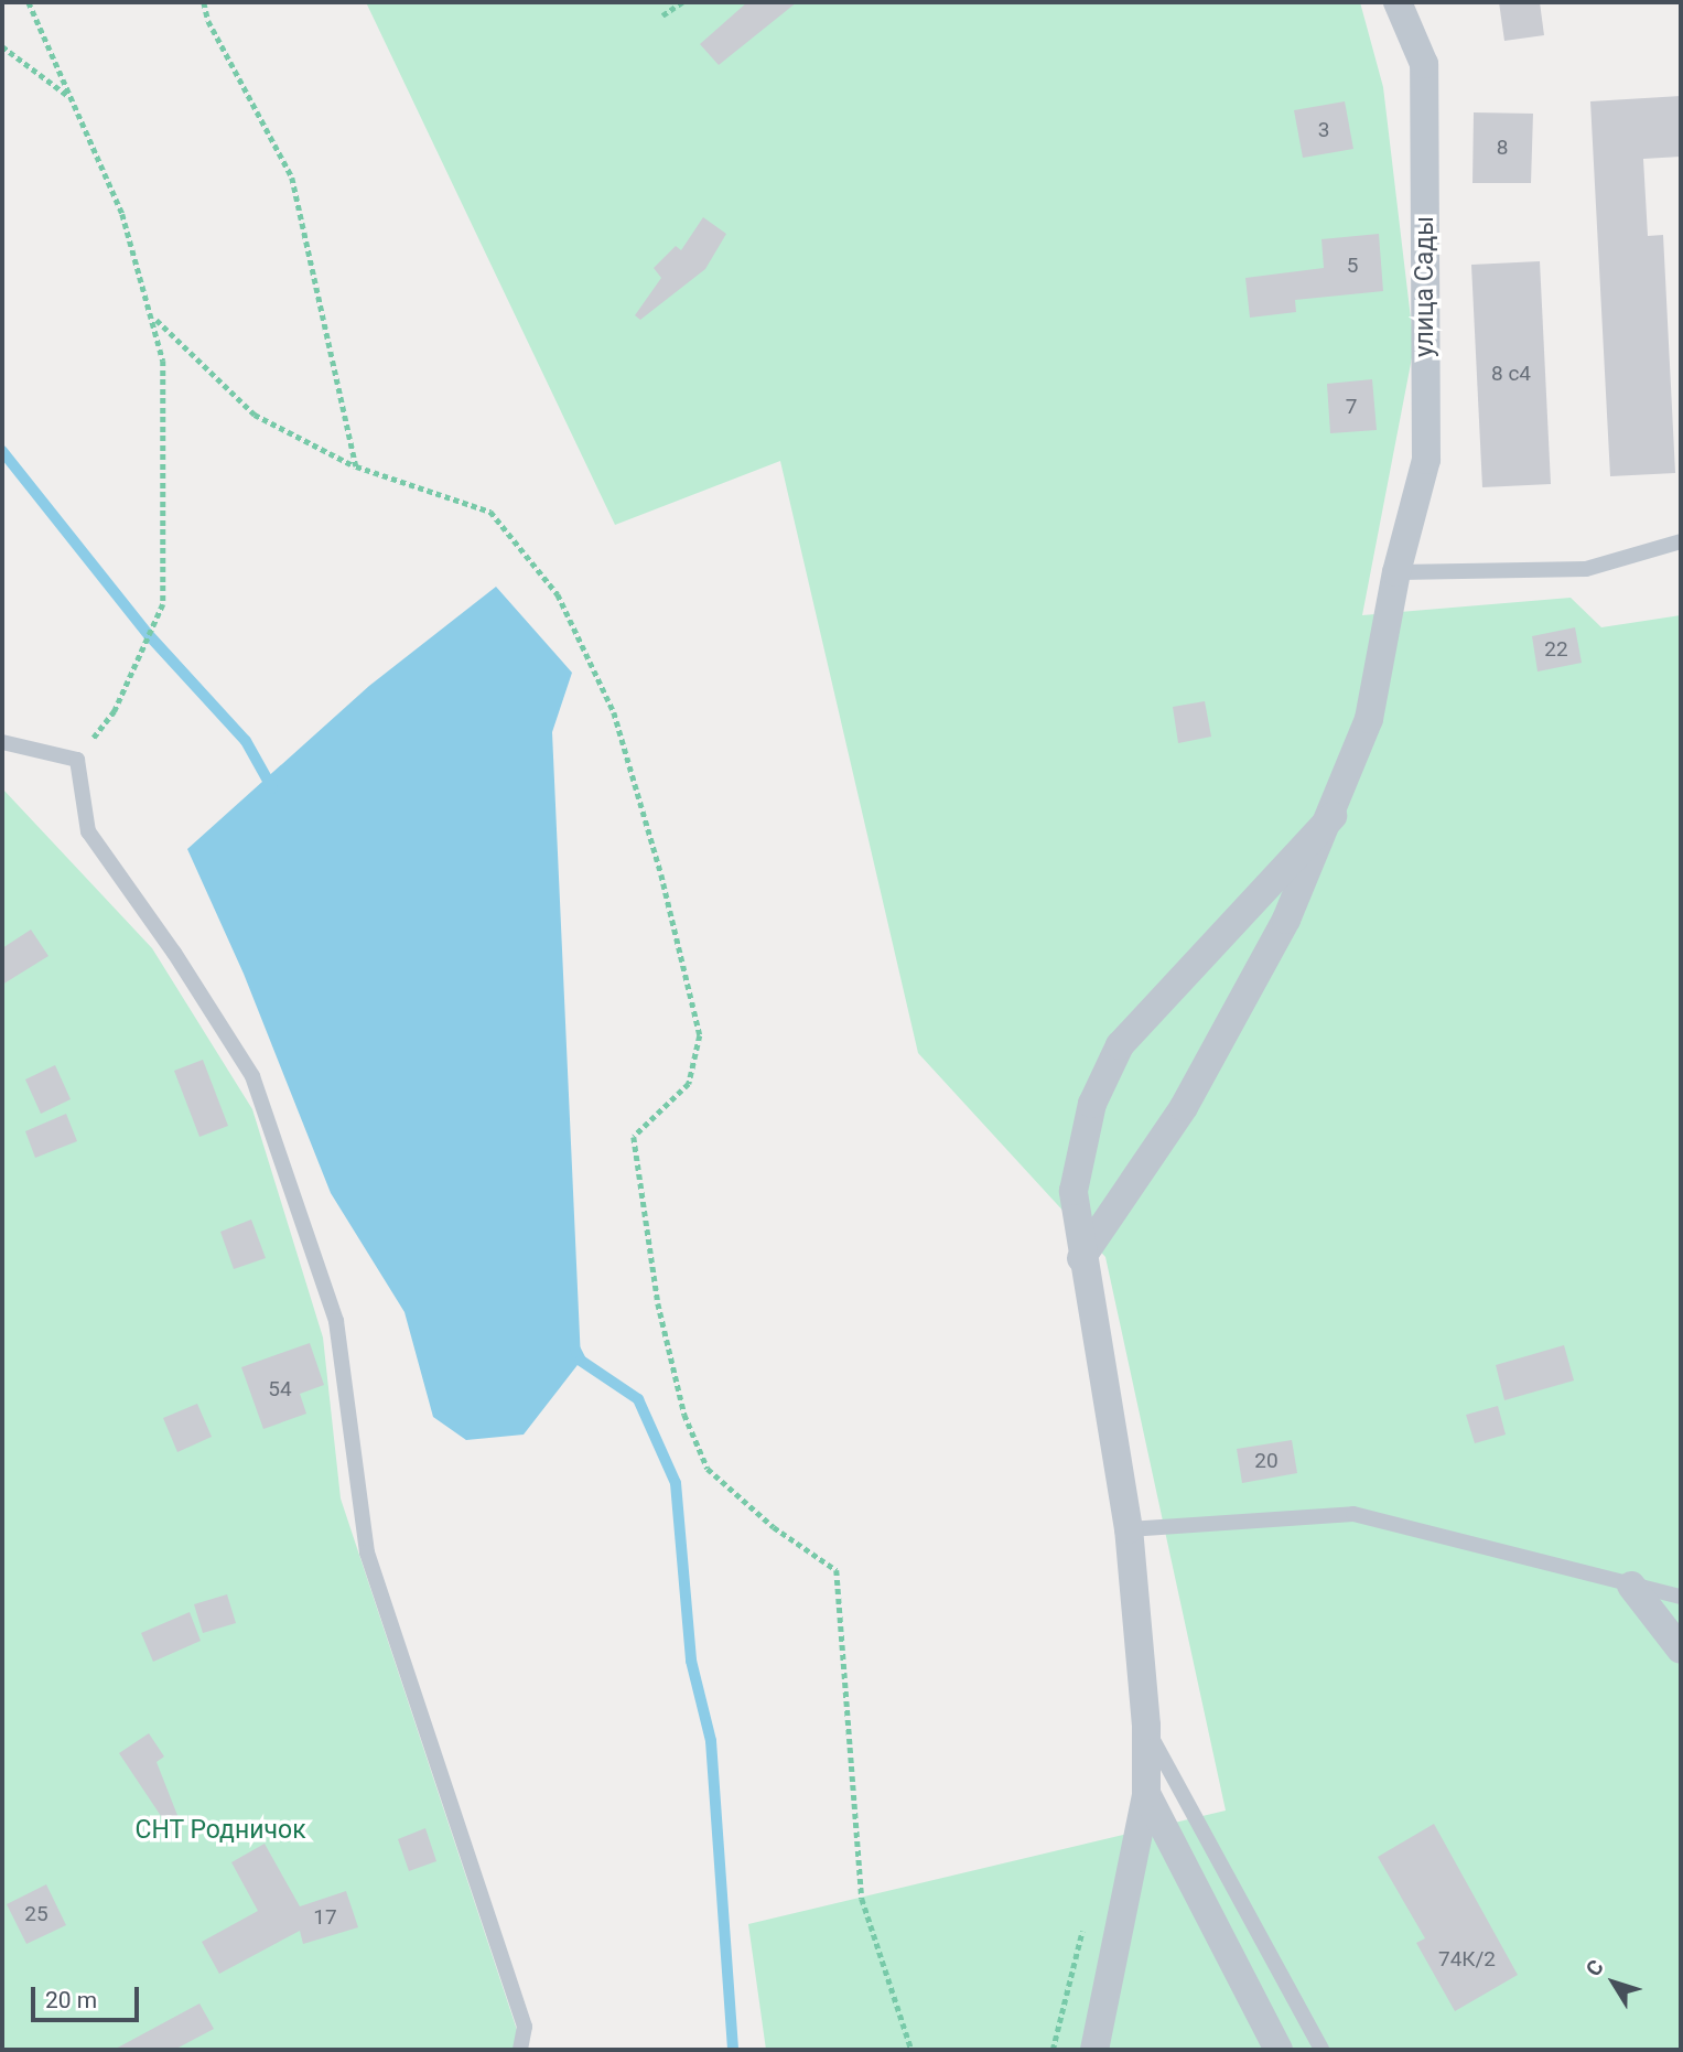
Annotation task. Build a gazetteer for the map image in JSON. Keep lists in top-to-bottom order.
{
  "streets": {
    "street": ["улица Сады"]
  },
  "parks": ["СНТ Родничок"],
  "house_numbers": [
    "3",
    "8",
    "5",
    "8 с4",
    "7",
    "22",
    "54",
    "20",
    "25",
    "17",
    "74К/2"
  ],
  "scale_bar": "20 m",
  "north": "top left"
}
